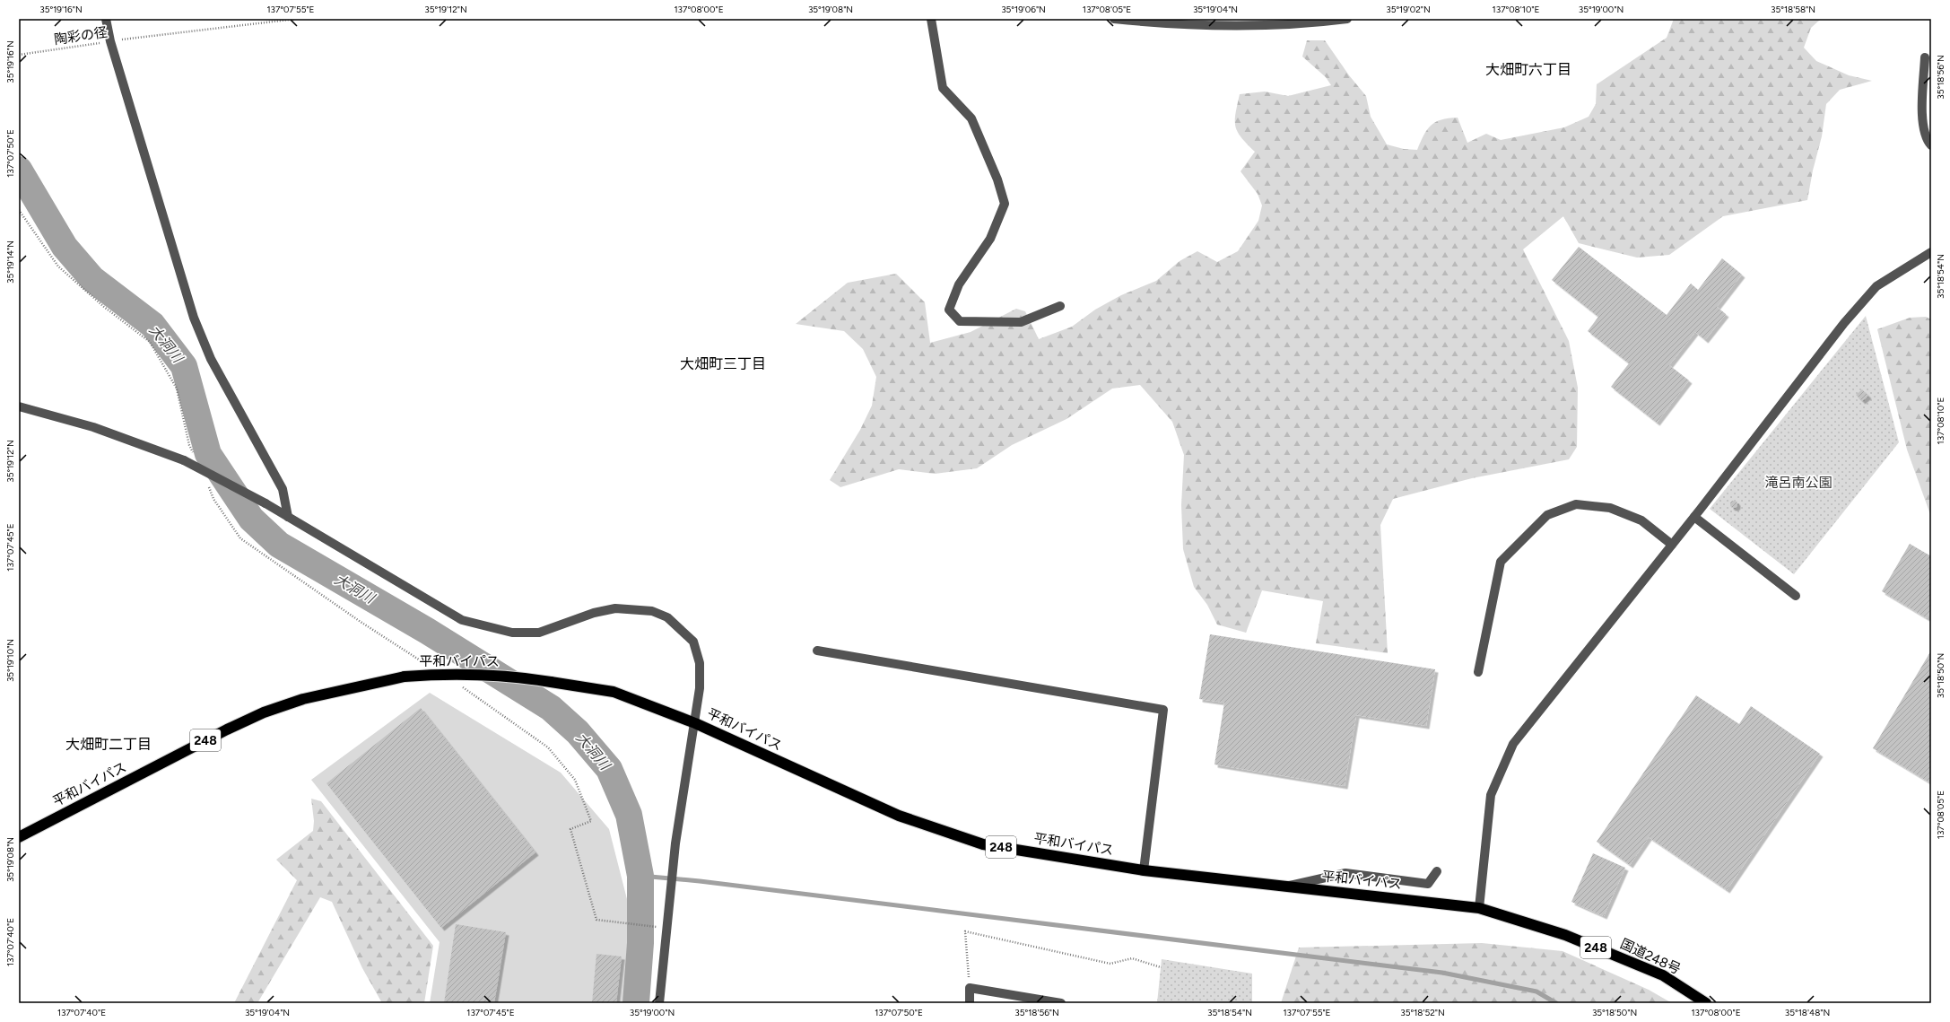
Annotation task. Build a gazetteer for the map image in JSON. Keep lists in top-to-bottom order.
{
  "streets": {
    "highway": ["平和バイパス", "248", "国道248号"],
    "path": ["陶彩の径"]
  },
  "crossings": [
    ["平和バイパス", "国道248号"]
  ],
  "districts": ["大畑町六丁目", "大畑町三丁目", "大畑町二丁目"],
  "water": ["大洞川"],
  "parks": ["滝呂南公園"],
  "coordinates": [
    "35°19'16\"N",
    "137°07'55\"E",
    "35°19'12\"N",
    "137°08'00\"E",
    "35°19'08\"N",
    "35°19'06\"N",
    "137°08'05\"E",
    "35°19'04\"N",
    "35°19'02\"N",
    "137°08'10\"E",
    "35°19'00\"N",
    "35°18'58\"N",
    "35°18'56\"N",
    "137°07'50\"E",
    "35°19'14\"N",
    "35°18'54\"N",
    "137°07'45\"E",
    "35°19'10\"N",
    "35°18'50\"N",
    "137°07'40\"E",
    "35°18'52\"N",
    "35°18'48\"N"
  ]
}
